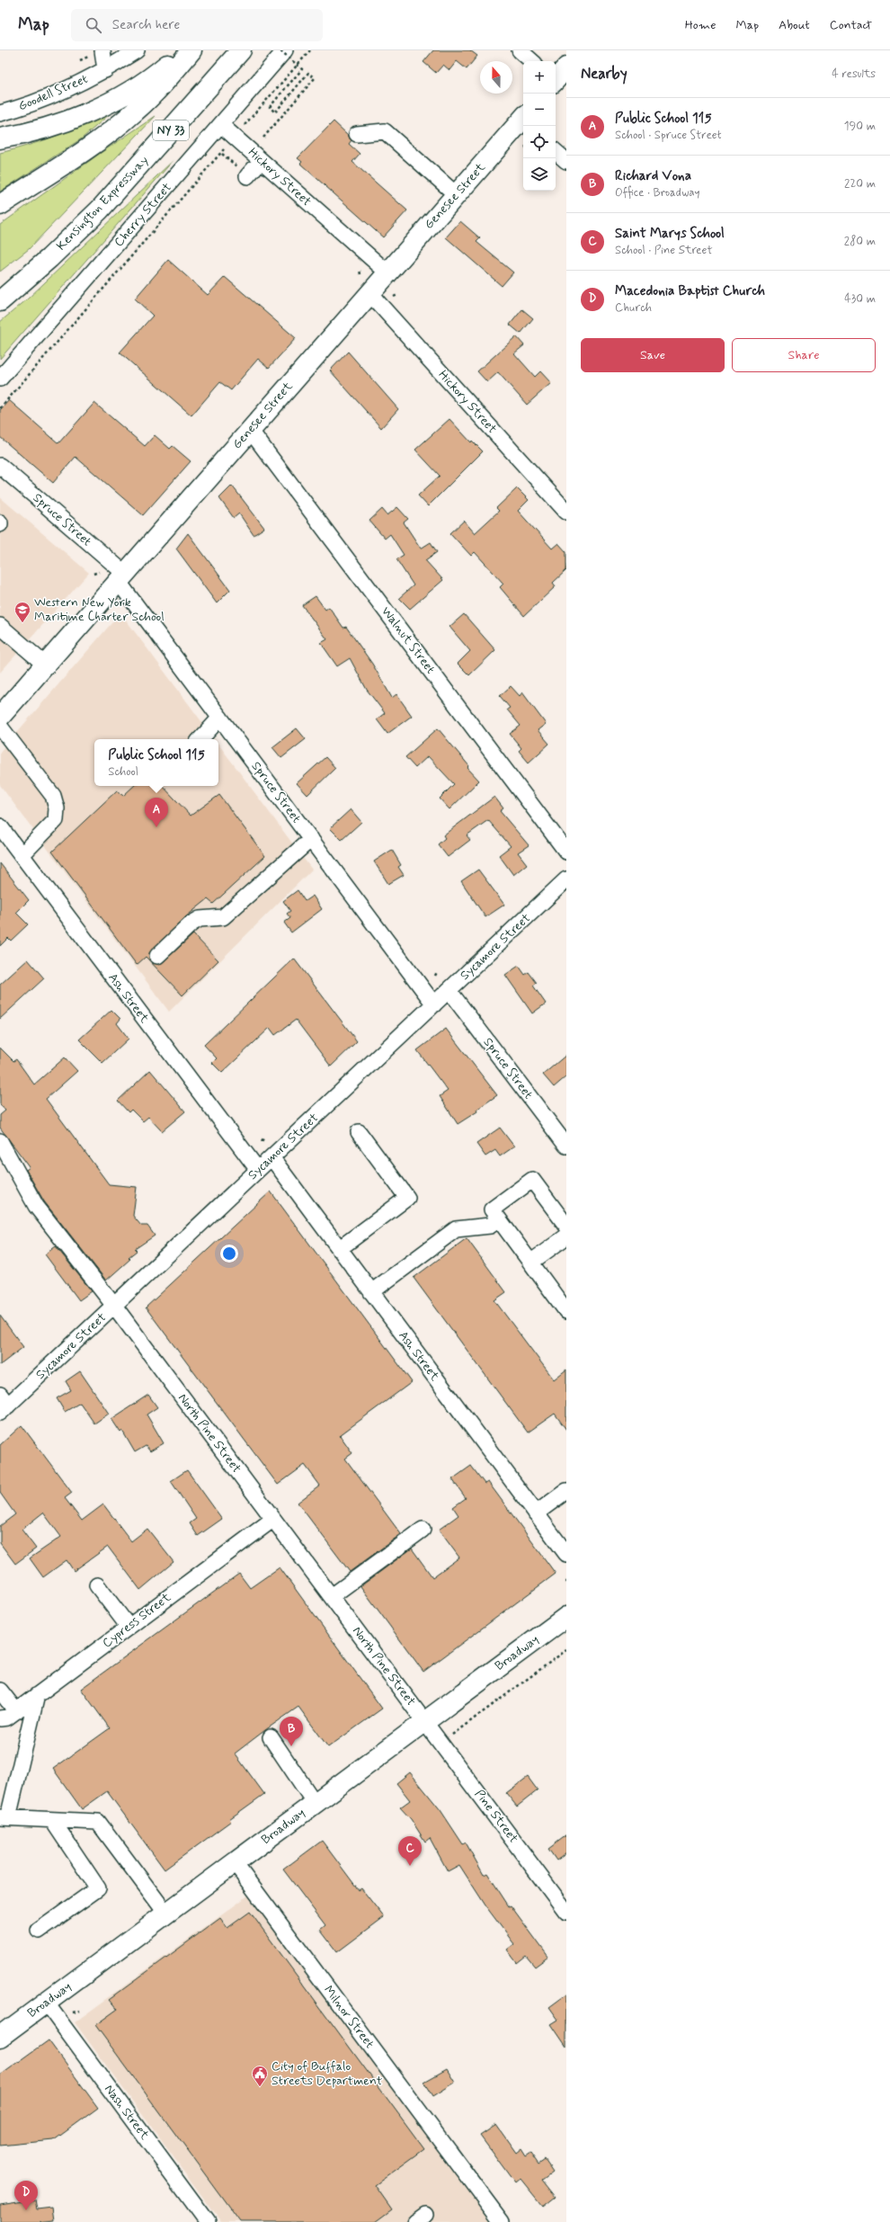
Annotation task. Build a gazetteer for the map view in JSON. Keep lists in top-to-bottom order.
{
  "streets": {
    "main road": [
      "NY 33",
      "Genesee Street",
      "Kensington Expressway",
      "Broadway"
    ],
    "street": [
      "Goodell Street",
      "Hickory Street",
      "Cherry Street",
      "Spruce Street",
      "Walnut Street",
      "Sycamore Street",
      "Ash Street",
      "North Pine Street",
      "Cypress Street",
      "Pine Street",
      "Milnor Street",
      "Nash Street"
    ]
  },
  "crossings": [
    ["Hickory Street", "Genesee Street"],
    ["Hickory Street", "Cherry Street"],
    ["Genesee Street", "Spruce Street"],
    ["Genesee Street", "Walnut Street"],
    ["Spruce Street", "Sycamore Street"],
    ["Sycamore Street", "Ash Street"],
    ["Sycamore Street", "North Pine Street"],
    ["North Pine Street", "Cypress Street"],
    ["North Pine Street", "Broadway"],
    ["North Pine Street", "Pine Street"],
    ["Broadway", "Pine Street"],
    ["Broadway", "Milnor Street"],
    ["Broadway", "Nash Street"]
  ],
  "places": {
    "school or university": ["Western New York Maritime Charter School"],
    "public building": ["City of Buffalo Streets Department"]
  },
  "north": "top",
  "page": {
    "header": "Map",
    "search": "Search here",
    "nav": [
      "Home",
      "Map",
      "About",
      "Contact"
    ],
    "heading": ["Nearby", "4 results"],
    "map_buttons": ["+", "−"],
    "list": [
      {
        "mark": "A",
        "name": "Public School 115",
        "note": "School · Spruce Street",
        "value": "190 m"
      },
      {
        "mark": "B",
        "name": "Richard Vona",
        "note": "Office · Broadway",
        "value": "220 m"
      },
      {
        "mark": "C",
        "name": "Saint Marys School",
        "note": "School · Pine Street",
        "value": "280 m"
      },
      {
        "mark": "D",
        "name": "Macedonia Baptist Church",
        "note": "Church",
        "value": "430 m"
      }
    ],
    "buttons": ["Save", "Share"],
    "popup": ["Public School 115", "School"],
    "pins": [
      "A",
      "B",
      "C",
      "D"
    ]
  }
}
